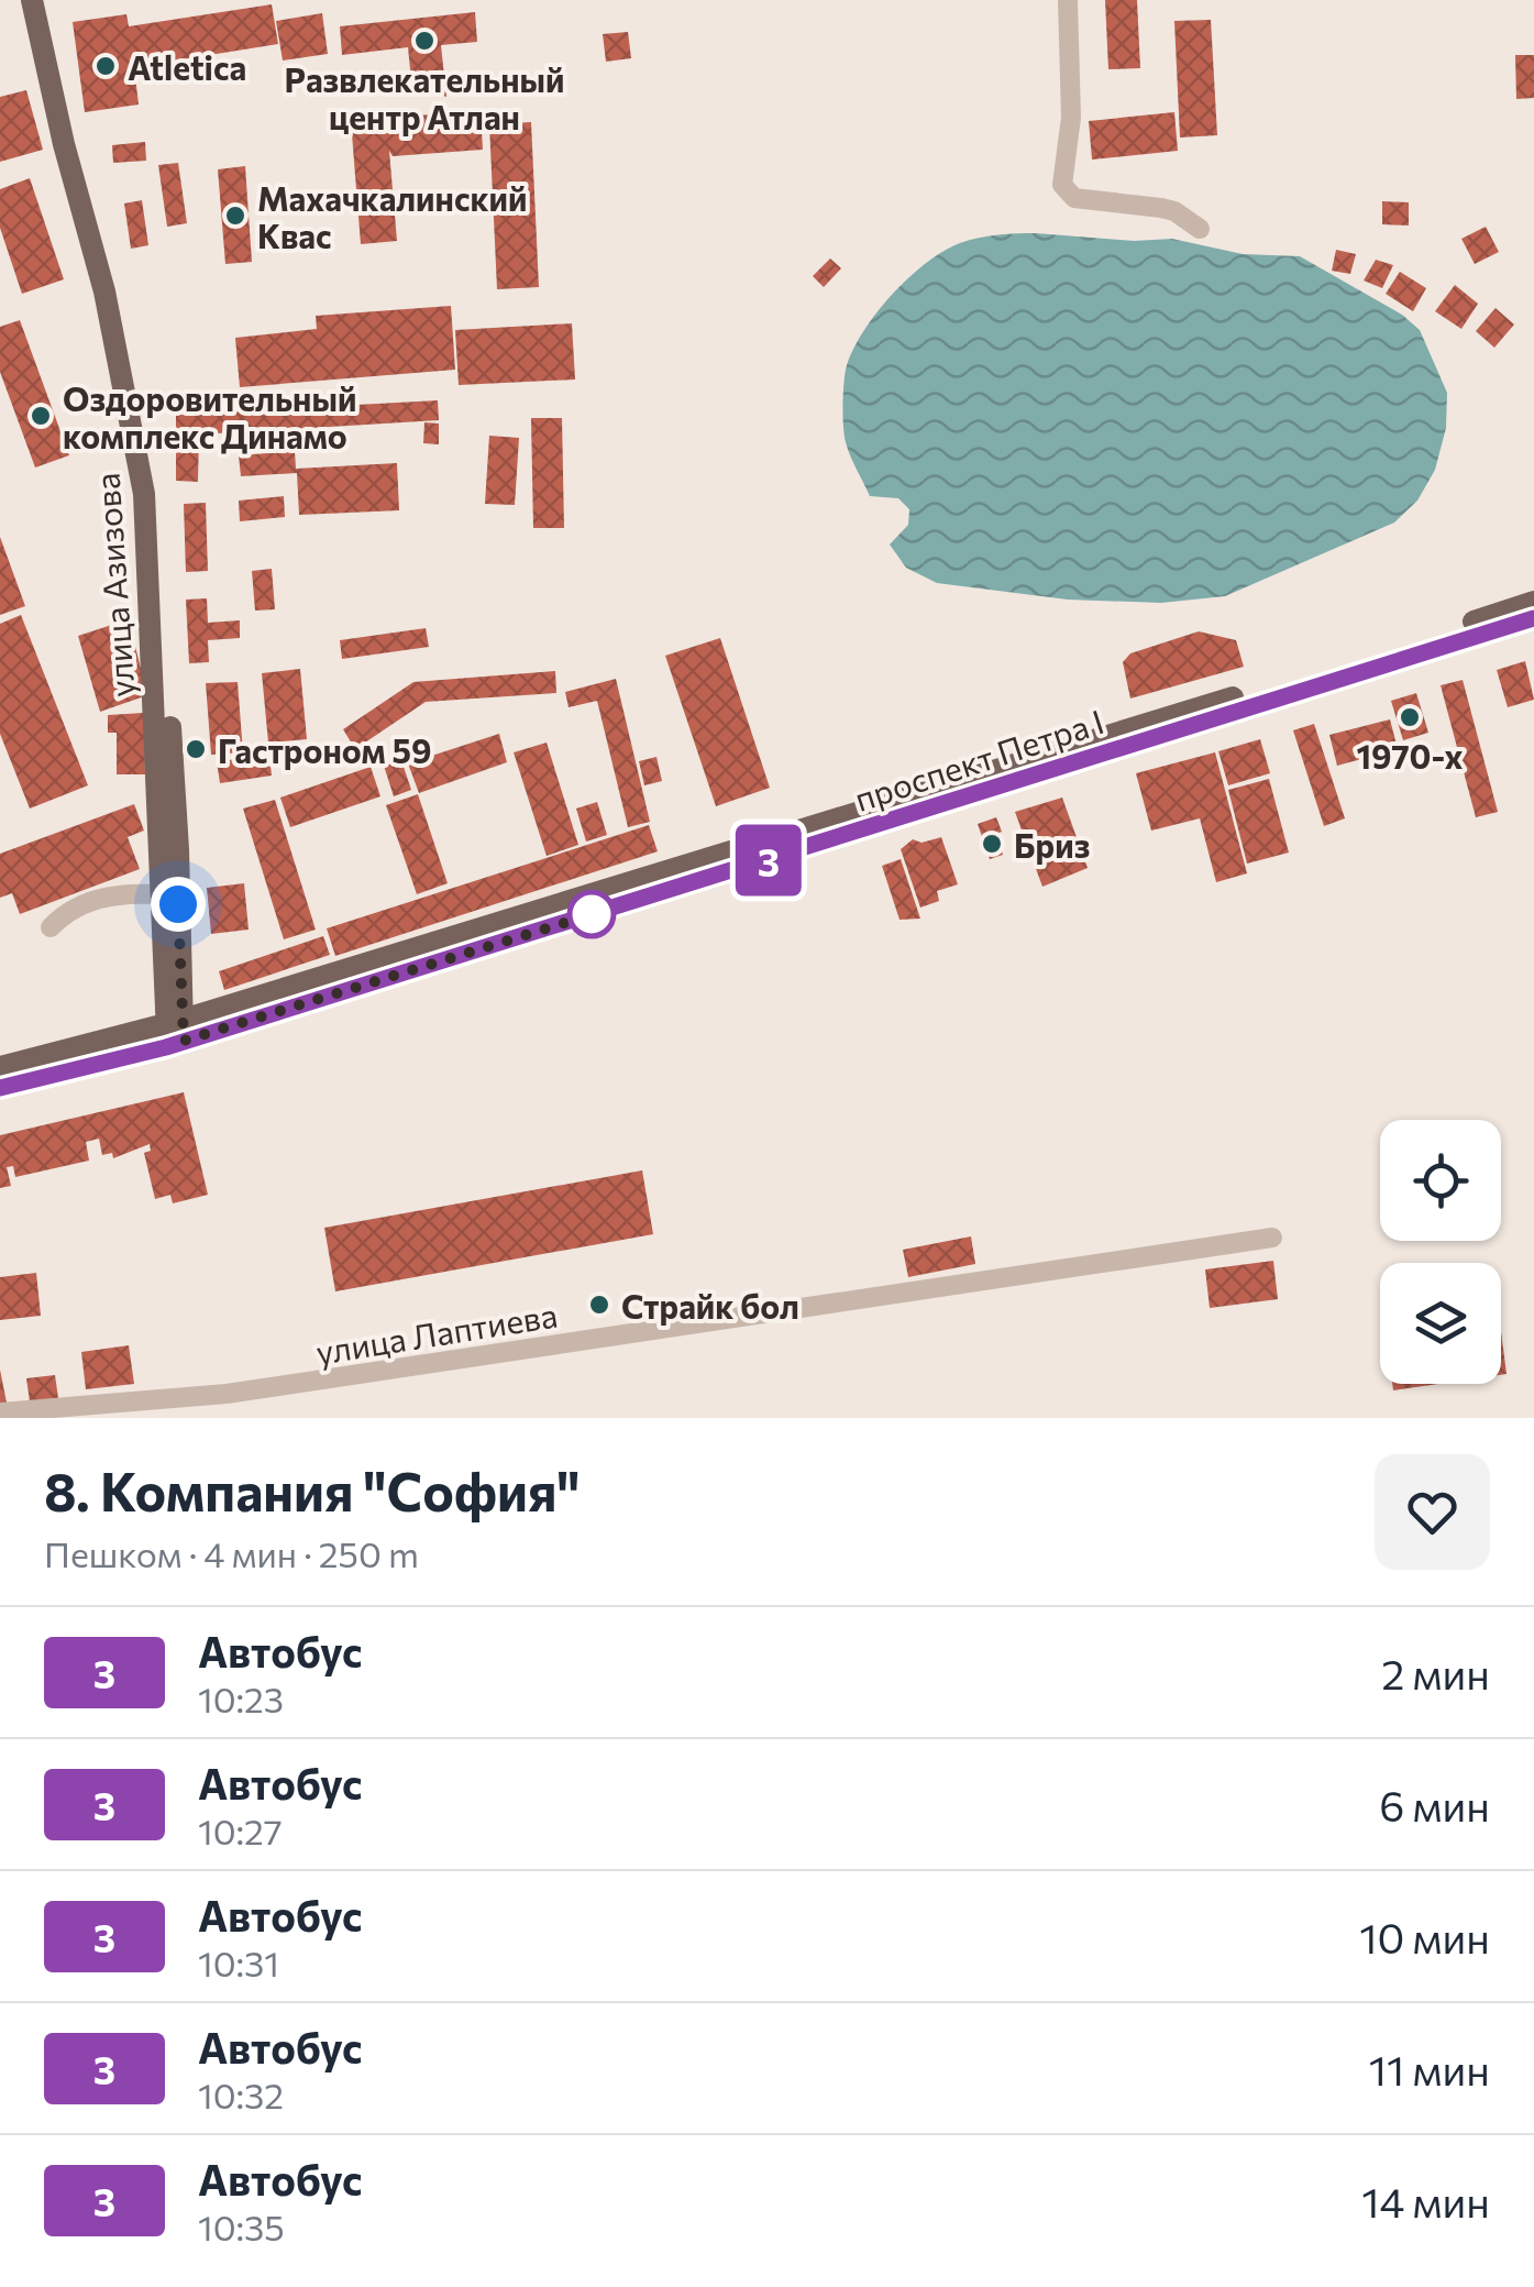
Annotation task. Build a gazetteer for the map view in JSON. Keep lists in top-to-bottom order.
{
  "streets": {
    "main road": ["улица Азизова", "проспект Петра I"],
    "street": ["улица Лаптиева"]
  },
  "crossings": [
    ["улица Азизова", "проспект Петра I"]
  ],
  "places": [
    "Развлекательный центр Атлан",
    "Atletica",
    "Махачкалинский Квас",
    "Оздоровительный комплекс Динамо",
    "1970-х",
    "Гастроном 59",
    "Бриз",
    "Страйк бол"
  ],
  "lines": ["bus line 3"],
  "page": {
    "on_map": "3",
    "heading": ["8. Компания \"София\"", "Пешком · 4 мин · 250 m"],
    "list": [
      {
        "mark": "3",
        "name": "Автобус",
        "note": "10:23",
        "value": "2 мин"
      },
      {
        "mark": "3",
        "name": "Автобус",
        "note": "10:27",
        "value": "6 мин"
      },
      {
        "mark": "3",
        "name": "Автобус",
        "note": "10:31",
        "value": "10 мин"
      },
      {
        "mark": "3",
        "name": "Автобус",
        "note": "10:32",
        "value": "11 мин"
      },
      {
        "mark": "3",
        "name": "Автобус",
        "note": "10:35",
        "value": "14 мин"
      }
    ]
  }
}
